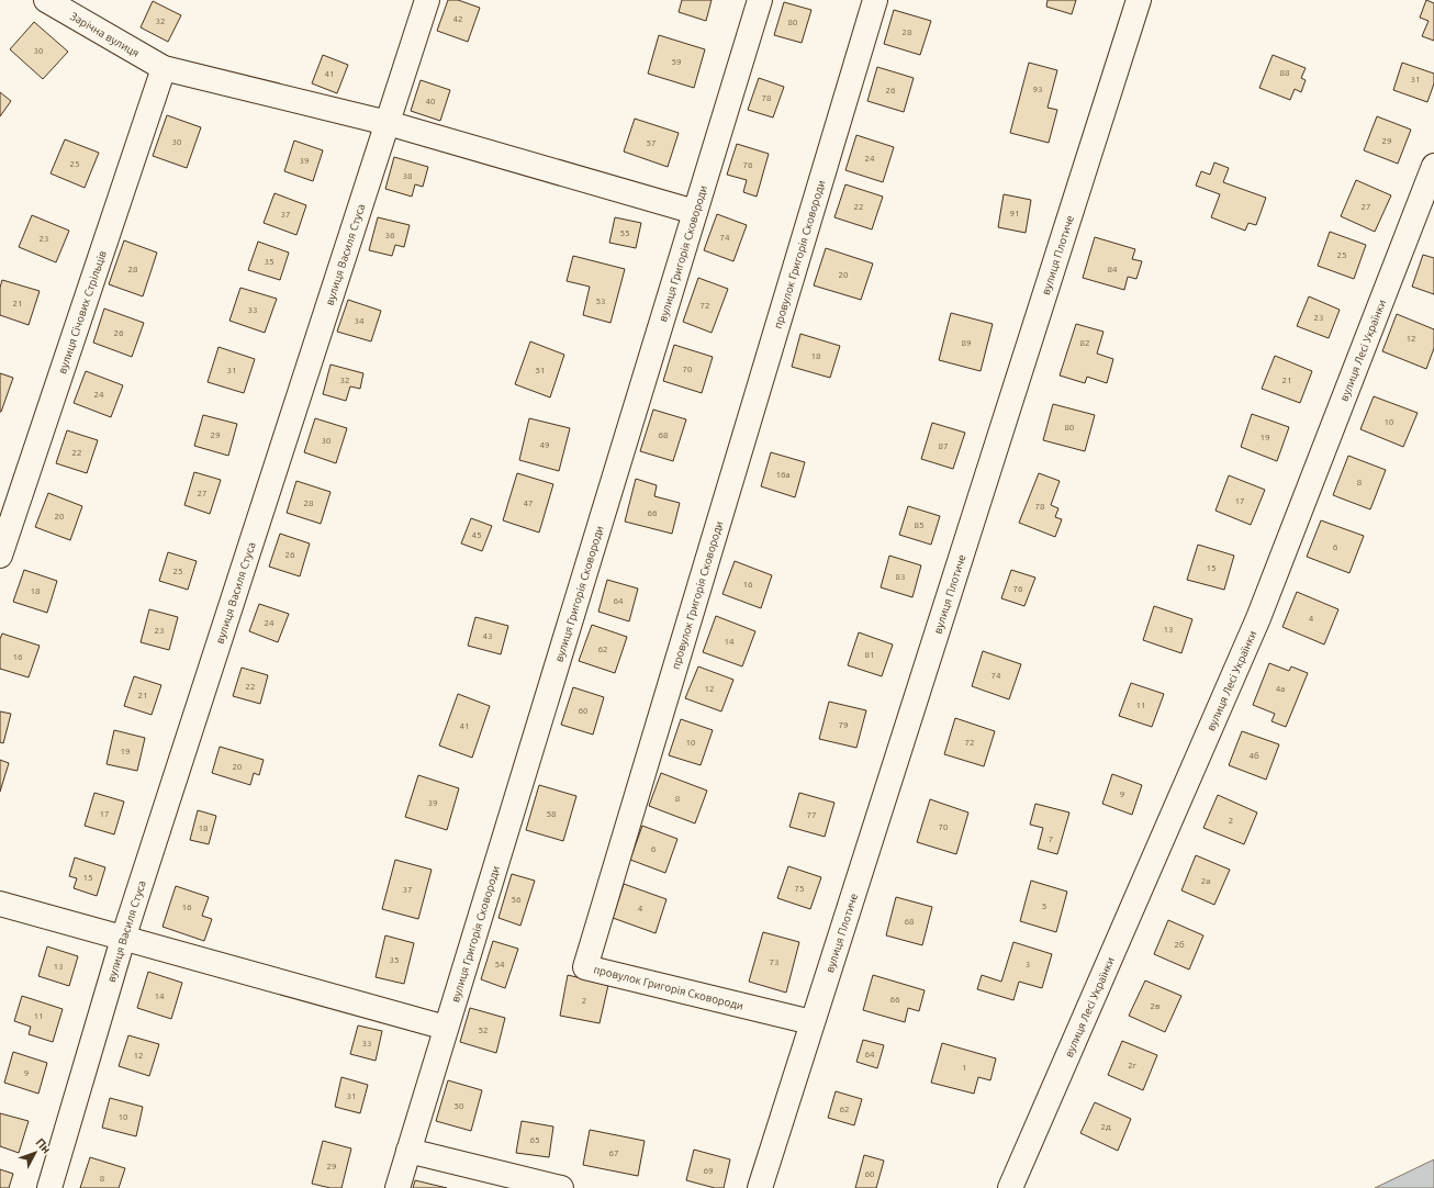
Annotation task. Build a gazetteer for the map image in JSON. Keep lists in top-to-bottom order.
{
  "streets": {
    "street": [
      "Зарічна вулиця",
      "вулиця Григорія Сковороди",
      "вулиця Василя Стуса",
      "провулок Григорія Сковороди",
      "вулиця Плотиче",
      "вулиця Січових Стрільців",
      "вулиця Лесі Українки"
    ]
  },
  "crossings": [
    ["Зарічна вулиця", "вулиця Григорія Сковороди"],
    ["Зарічна вулиця", "вулиця Василя Стуса"],
    ["Зарічна вулиця", "вулиця Січових Стрільців"],
    ["провулок Григорія Сковороди", "вулиця Плотиче"]
  ],
  "house_numbers": [
    "42",
    "32",
    "80",
    "28",
    "30",
    "59",
    "88",
    "41",
    "31",
    "93",
    "26",
    "78",
    "40",
    "29",
    "30",
    "57",
    "24",
    "39",
    "25",
    "76",
    "38",
    "22",
    "27",
    "91",
    "37",
    "55",
    "36",
    "74",
    "23",
    "25",
    "35",
    "28",
    "84",
    "20",
    "53",
    "21",
    "72",
    "33",
    "23",
    "34",
    "26",
    "12",
    "89",
    "82",
    "18",
    "70",
    "31",
    "51",
    "32",
    "21",
    "24",
    "10",
    "80",
    "29",
    "68",
    "19",
    "30",
    "49",
    "87",
    "22",
    "16а",
    "8",
    "27",
    "17",
    "28",
    "47",
    "78",
    "66",
    "20",
    "85",
    "45",
    "6",
    "26",
    "15",
    "25",
    "83",
    "16",
    "76",
    "18",
    "64",
    "4",
    "24",
    "13",
    "23",
    "43",
    "14",
    "62",
    "81",
    "16",
    "74",
    "22",
    "12",
    "4а",
    "21",
    "11",
    "60",
    "79",
    "41",
    "10",
    "72",
    "19",
    "4б",
    "20",
    "9",
    "8",
    "39",
    "17",
    "58",
    "77",
    "2",
    "70",
    "18",
    "7",
    "6",
    "15",
    "2а",
    "75",
    "37",
    "56",
    "5",
    "16",
    "4",
    "68",
    "2б",
    "35",
    "73",
    "54",
    "3",
    "13",
    "14",
    "66",
    "2",
    "2в",
    "11",
    "52",
    "33",
    "64",
    "12",
    "2г",
    "1",
    "9",
    "31",
    "50",
    "62",
    "10",
    "2д",
    "65",
    "67",
    "29",
    "69",
    "60",
    "8"
  ],
  "north": "top right"
}
